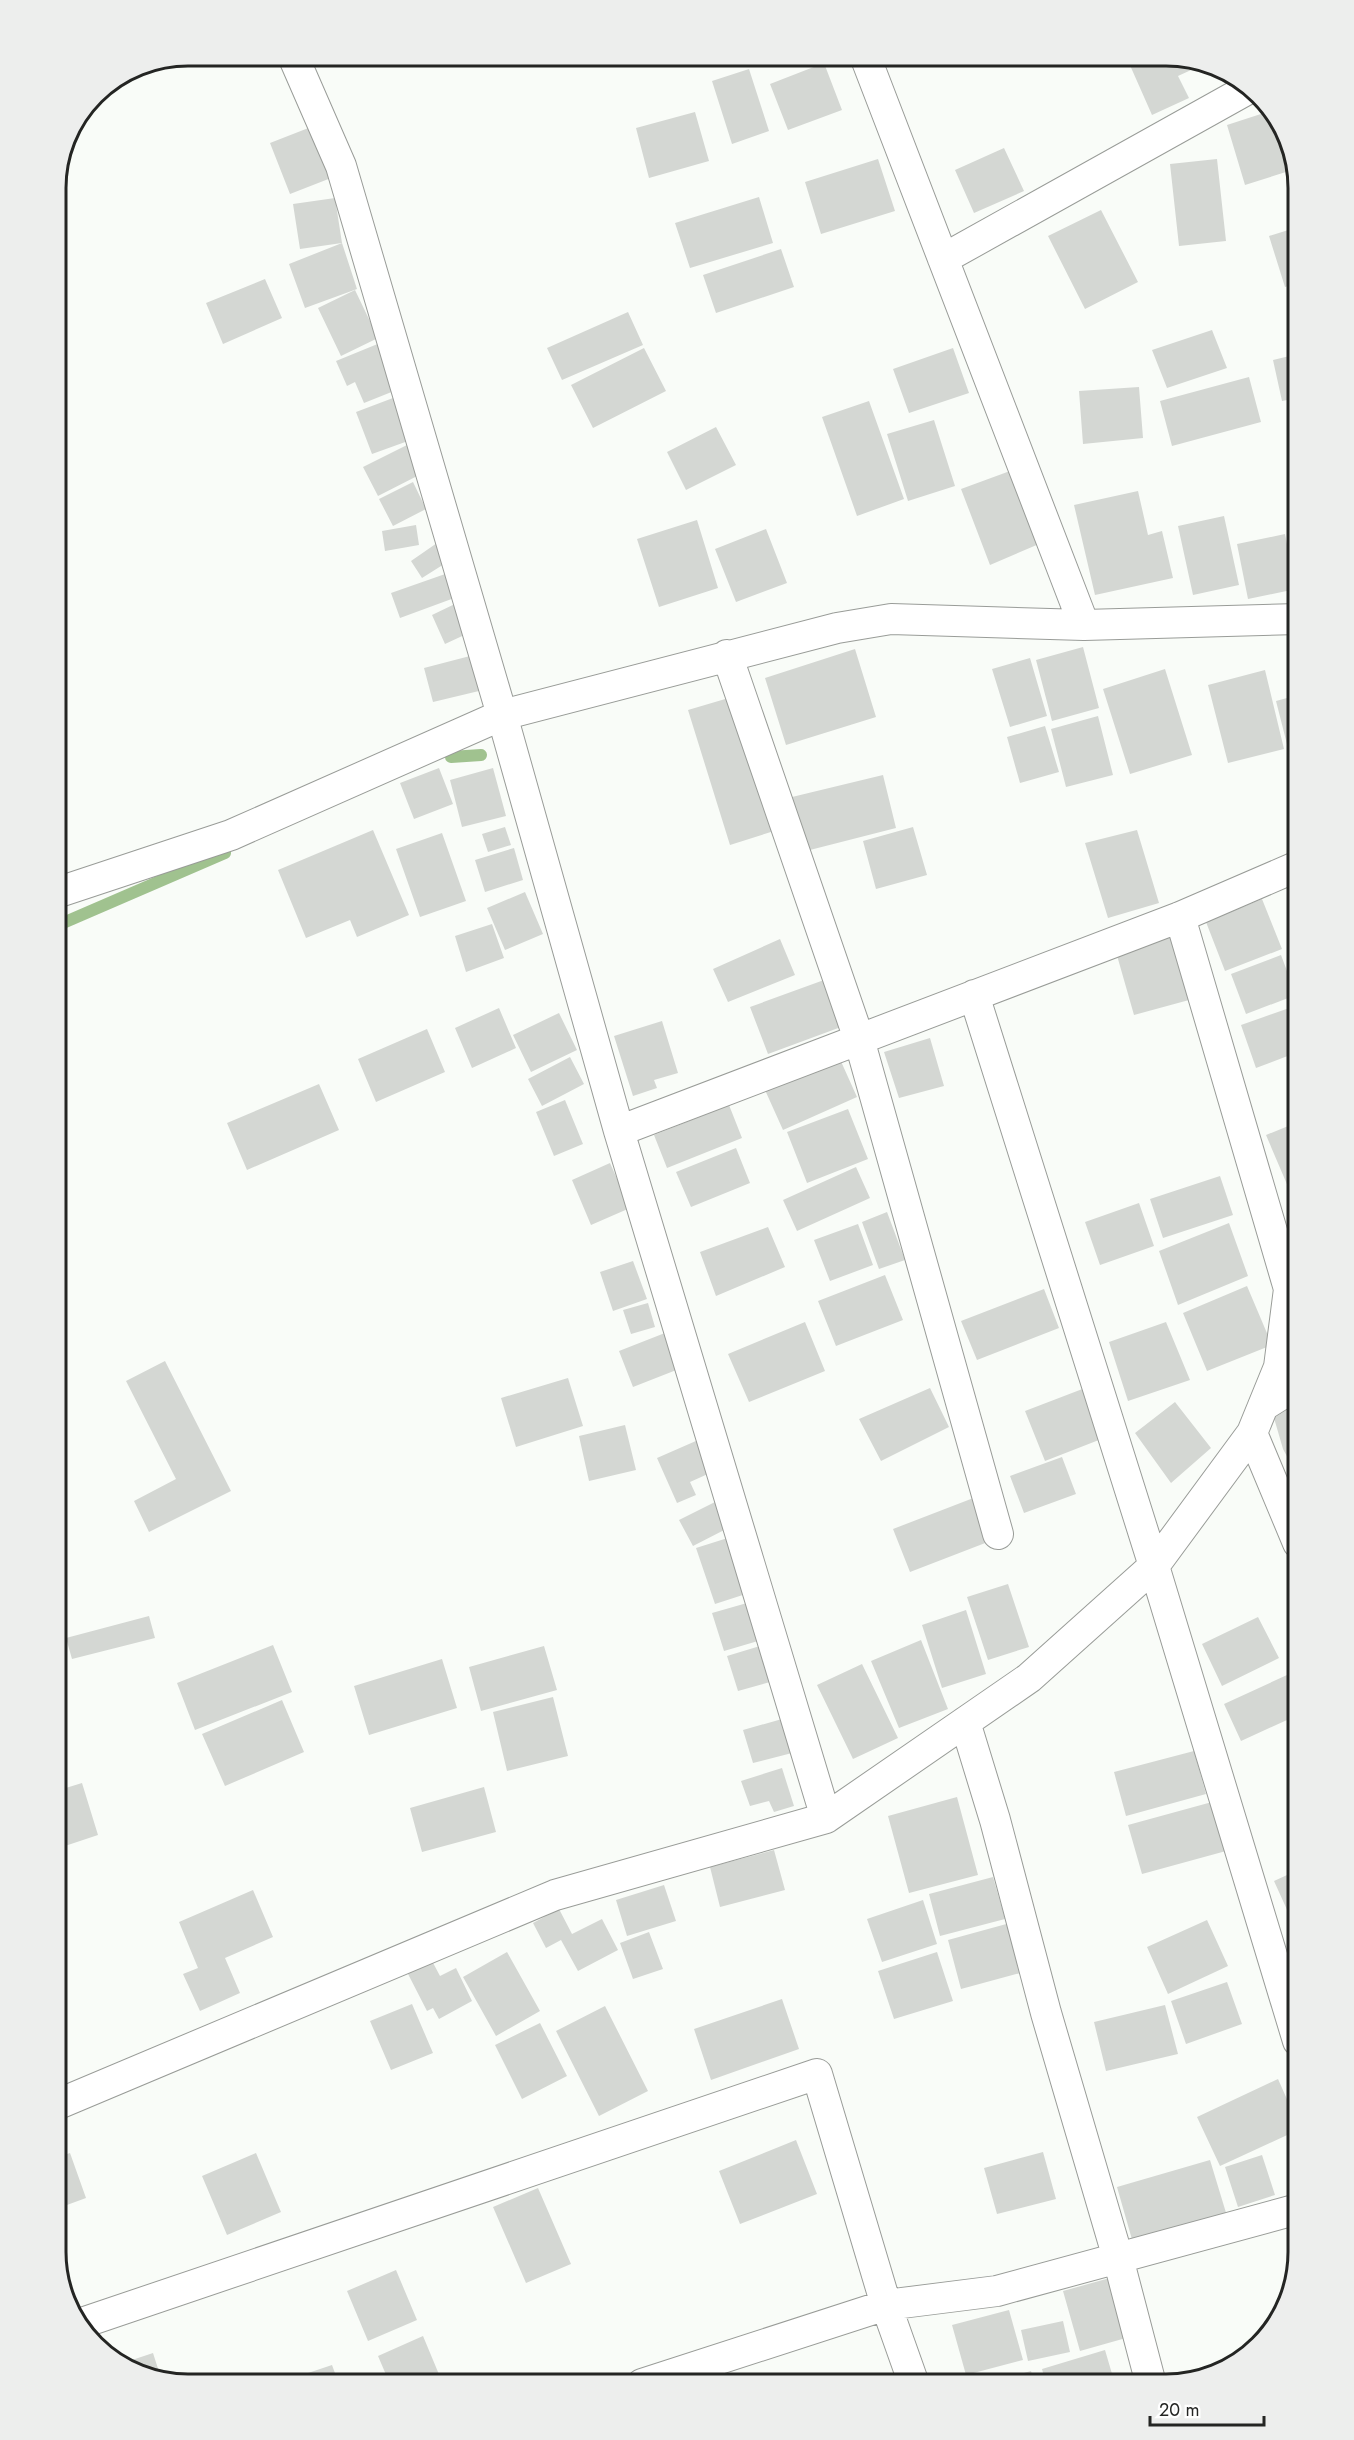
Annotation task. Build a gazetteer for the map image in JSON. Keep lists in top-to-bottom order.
{
  "scale_bar": "20 m"
}
